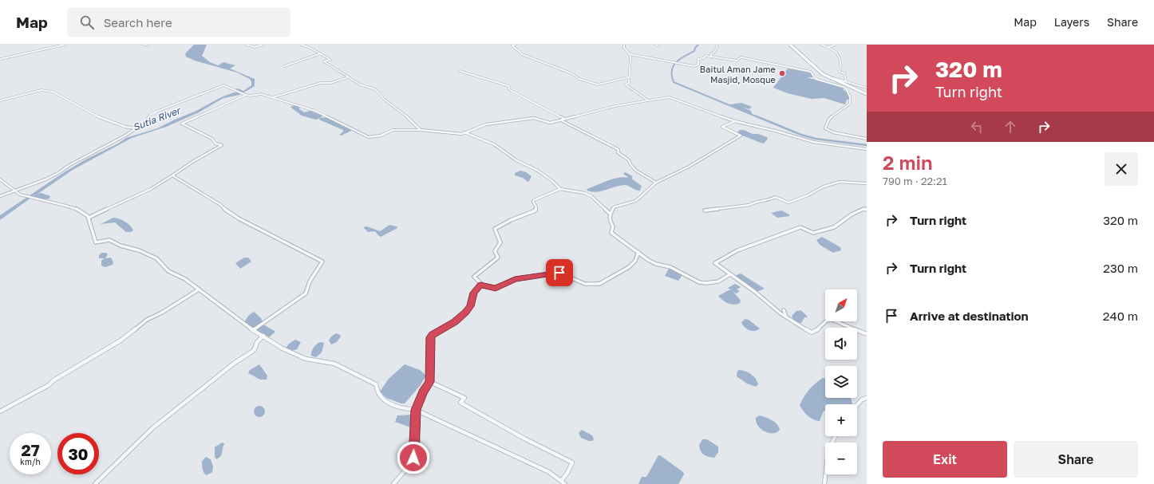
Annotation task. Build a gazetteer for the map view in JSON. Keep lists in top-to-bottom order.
{
  "water": ["Sutia River"],
  "places": ["Baitul Aman Jame Masjid, Mosque"],
  "north": "top right",
  "page": {
    "header": "Map",
    "search": "Search here",
    "nav": ["Map", "Layers", "Share"],
    "turn": ["320 m", "Turn right"],
    "heading": ["2 min", "790 m · 22:21"],
    "list": [
      {
        "name": "Turn right",
        "value": "320 m"
      },
      {
        "name": "Turn right",
        "value": "230 m"
      },
      {
        "name": "Arrive at destination",
        "value": "240 m"
      }
    ],
    "map_buttons": ["+", "−"],
    "speed": "27 km/h",
    "limit": "30",
    "buttons": ["Exit", "Share"]
  }
}
